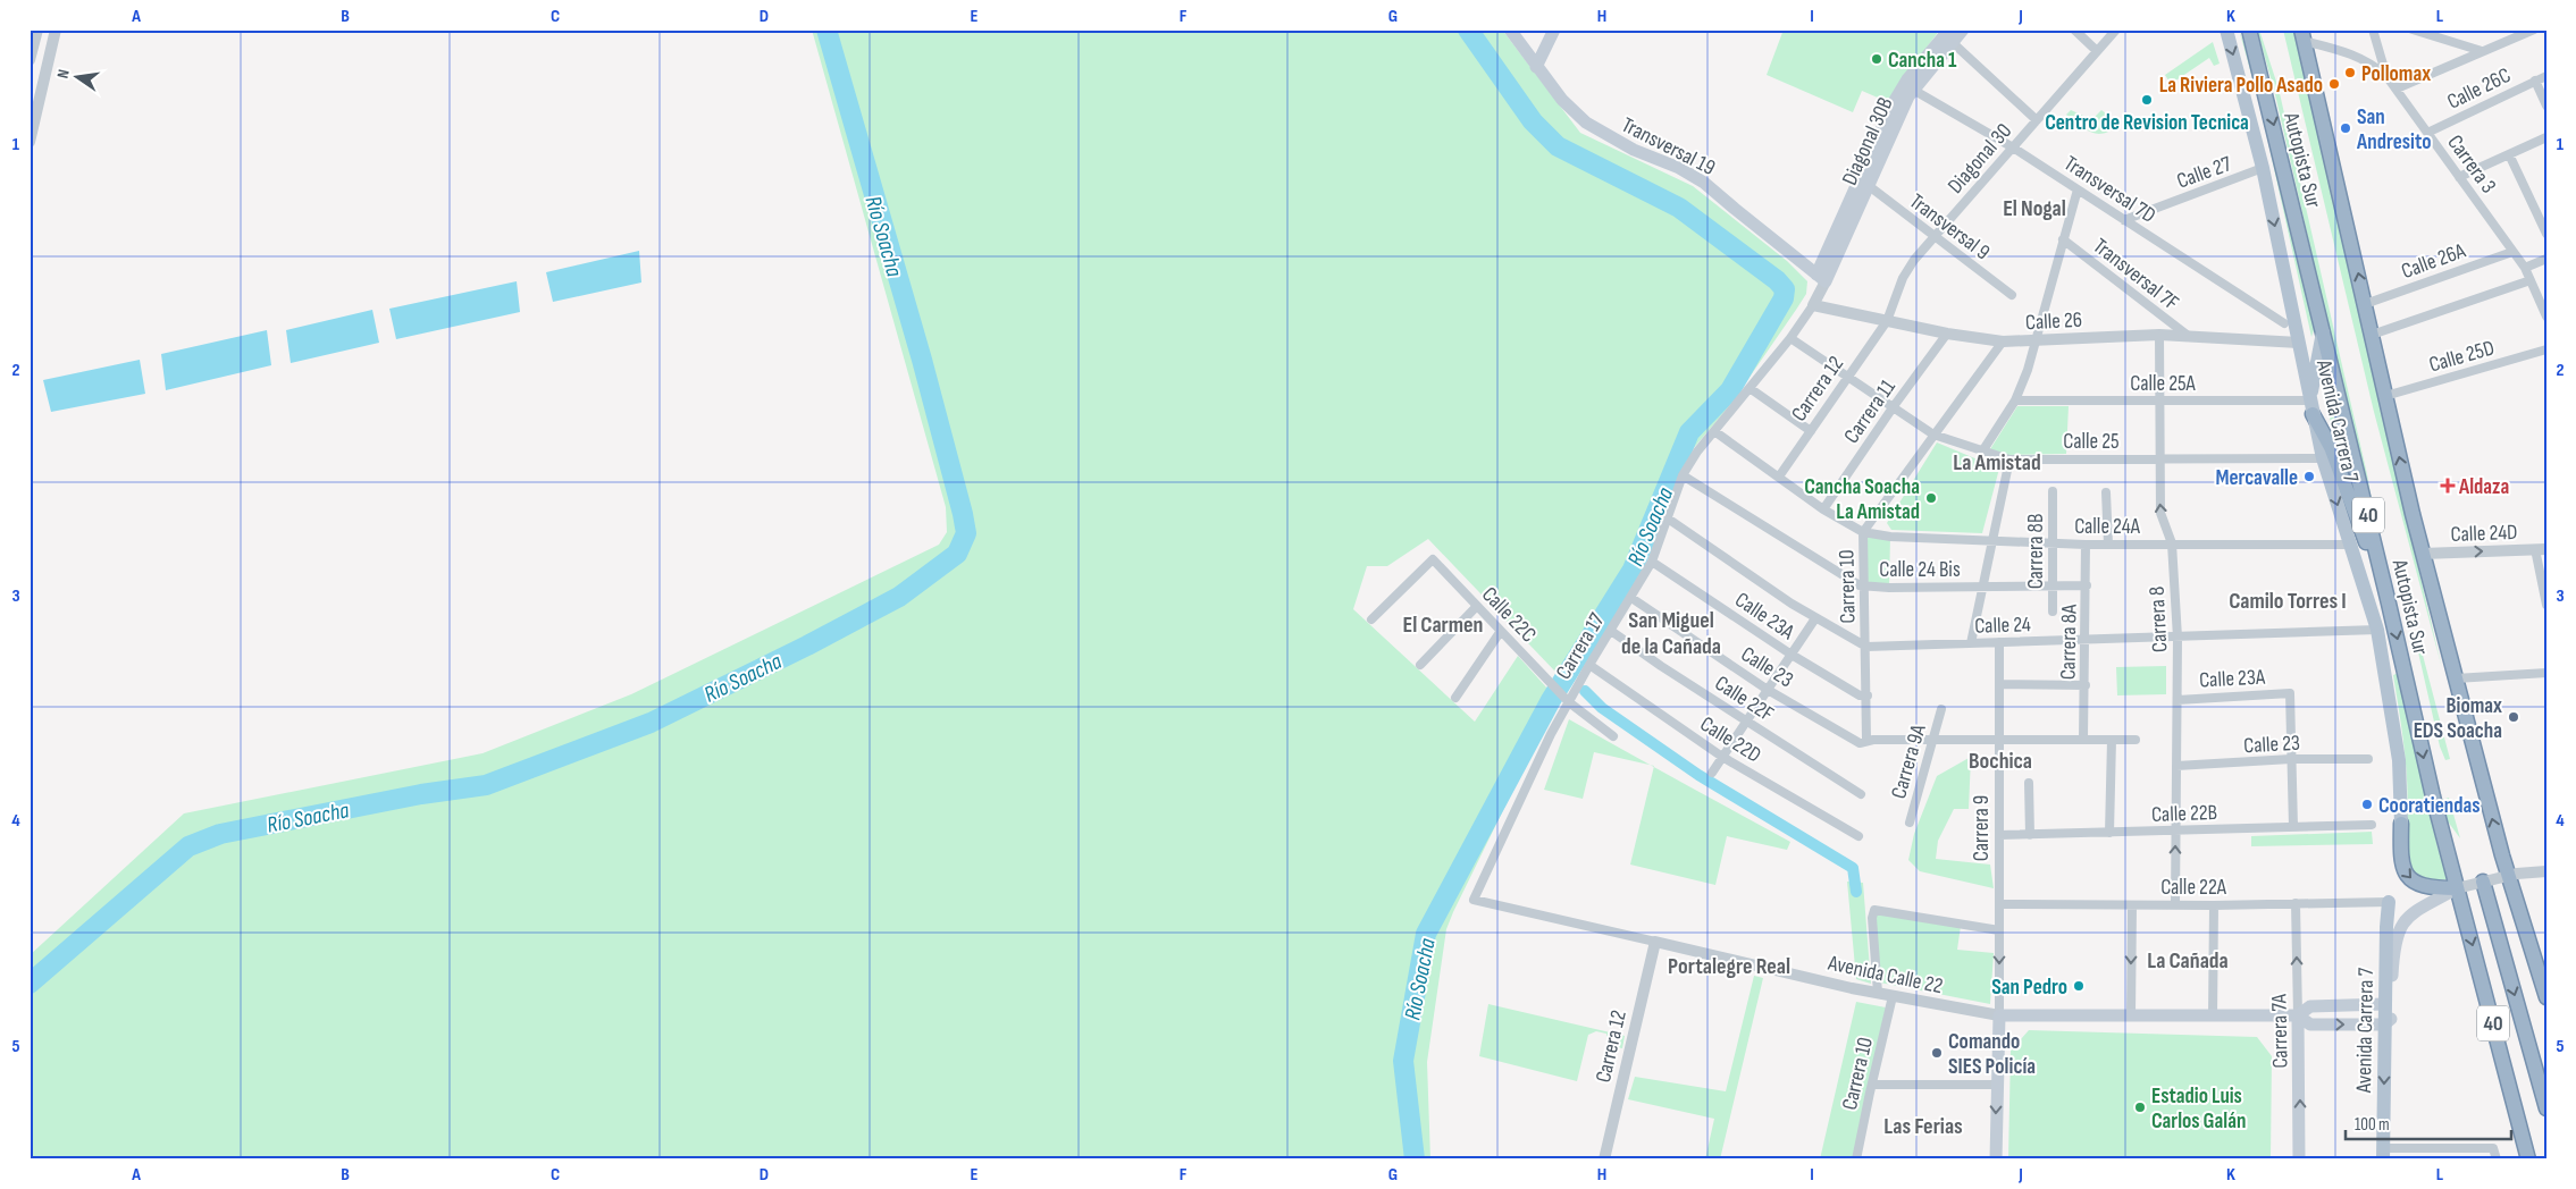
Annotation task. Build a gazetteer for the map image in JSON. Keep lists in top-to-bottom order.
{
  "streets": {
    "highway": ["Autopista Sur", "40"],
    "main road": [
      "Diagonal 30B",
      "Transversal 19",
      "Avenida Carrera 7",
      "Avenida Calle 22",
      "Carrera 7A"
    ],
    "street": [
      "Calle 26C",
      "Diagonal 30",
      "Carrera 3",
      "Calle 27",
      "Transversal 7D",
      "Transversal 9",
      "Calle 26A",
      "Transversal 7F",
      "Calle 26",
      "Calle 25D",
      "Calle 25A",
      "Carrera 12",
      "Carrera 11",
      "Calle 25",
      "Calle 24A",
      "Calle 24D",
      "Carrera 8B",
      "Calle 24 Bis",
      "Carrera 10",
      "Calle 22C",
      "Calle 23A",
      "Carrera 8",
      "Calle 24",
      "Carrera 8A",
      "Carrera 17",
      "Calle 23",
      "Calle 22F",
      "Calle 22D",
      "Carrera 9A",
      "Calle 22B",
      "Carrera 9",
      "Calle 22A"
    ]
  },
  "crossings": [
    ["Calle 26C", "Carrera 3"],
    ["Diagonal 30B", "Transversal 19"],
    ["Diagonal 30B", "Transversal 7D"],
    ["Diagonal 30B", "Transversal 9"],
    ["Diagonal 30B", "Carrera 17"],
    ["Transversal 19", "Carrera 17"],
    ["Diagonal 30", "Transversal 7D"],
    ["Diagonal 30", "Transversal 9"],
    ["Diagonal 30", "Calle 26"],
    ["Diagonal 30", "Carrera 12"],
    ["Autopista Sur", "Calle 26A"],
    ["Autopista Sur", "Calle 25D"],
    ["Autopista Sur", "Calle 24D"],
    ["Carrera 3", "Calle 26A"],
    ["Calle 27", "Transversal 7D"],
    ["Calle 27", "Avenida Carrera 7"],
    ["Transversal 7F", "Calle 26"],
    ["Calle 26", "Carrera 12"],
    ["Calle 26", "Carrera 11"],
    ["Calle 26", "Avenida Carrera 7"],
    ["Calle 26", "Carrera 10"],
    ["Calle 26", "Carrera 8"],
    ["Calle 26", "Carrera 17"],
    ["Calle 25A", "Avenida Carrera 7"],
    ["Calle 25A", "Carrera 8"],
    ["Carrera 12", "Calle 25"],
    ["Carrera 12", "Avenida Calle 22"],
    ["Carrera 11", "Calle 25"],
    ["Avenida Carrera 7", "Calle 25"],
    ["Avenida Carrera 7", "Calle 24A"],
    ["Avenida Carrera 7", "Calle 24"],
    ["Avenida Carrera 7", "Calle 22A"],
    ["Avenida Carrera 7", "Avenida Calle 22"],
    ["Calle 25", "Carrera 10"],
    ["Calle 25", "Carrera 8"],
    ["Calle 25", "Carrera 17"],
    ["Calle 24A", "Carrera 8B"],
    ["Calle 24A", "Carrera 10"],
    ["Calle 24A", "Carrera 8"],
    ["Calle 24A", "Carrera 8A"],
    ["Carrera 8B", "Calle 24 Bis"],
    ["Calle 24 Bis", "Carrera 10"],
    ["Calle 24 Bis", "Carrera 8A"],
    ["Calle 24 Bis", "Carrera 17"],
    ["Carrera 10", "Calle 23A"],
    ["Carrera 10", "Calle 24"],
    ["Carrera 10", "Calle 23"],
    ["Carrera 10", "Avenida Calle 22"],
    ["Calle 22C", "Carrera 17"],
    ["Calle 23A", "Carrera 8"],
    ["Calle 23A", "Carrera 17"],
    ["Calle 23A", "Calle 23"],
    ["Carrera 8", "Calle 24"],
    ["Carrera 8", "Calle 23"],
    ["Carrera 8", "Calle 22B"],
    ["Carrera 8", "Calle 22A"],
    ["Calle 24", "Carrera 8A"],
    ["Calle 24", "Carrera 9"],
    ["Carrera 17", "Calle 23"],
    ["Carrera 17", "Calle 22F"],
    ["Carrera 17", "Calle 22D"],
    ["Carrera 17", "Avenida Calle 22"],
    ["Calle 22B", "Carrera 9"],
    ["Carrera 9", "Calle 22A"],
    ["Carrera 9", "Avenida Calle 22"],
    ["Calle 22A", "Carrera 7A"],
    ["Avenida Calle 22", "Carrera 7A"]
  ],
  "one_way": ["Avenida Carrera 7", "Calle 24D", "Carrera 7A"],
  "districts": [
    "El Nogal",
    "La Amistad",
    "Camilo Torres I",
    "San Miguel de la Cañada",
    "El Carmen",
    "Bochica",
    "La Cañada",
    "Portalegre Real",
    "Las Ferias"
  ],
  "water": ["Río Soacha"],
  "places": {
    "other": [
      "Cancha 1",
      "Pollomax",
      "La Riviera Pollo Asado",
      "Centro de Revision Tecnica",
      "San Andresito",
      "Mercavalle",
      "Cancha Soacha La Amistad",
      "Biomax EDS Soacha",
      "Cooratiendas",
      "San Pedro",
      "Comando SIES Policía",
      "Estadio Luis Carlos Galán"
    ],
    "health": ["Aldaza"]
  },
  "scale_bar": "100 m",
  "north": "left",
  "grid": {
    "columns": [
      "A",
      "B",
      "C",
      "D",
      "E",
      "F",
      "G",
      "H",
      "I",
      "J",
      "K",
      "L"
    ],
    "rows": [
      "1",
      "2",
      "3",
      "4",
      "5"
    ]
  }
}
